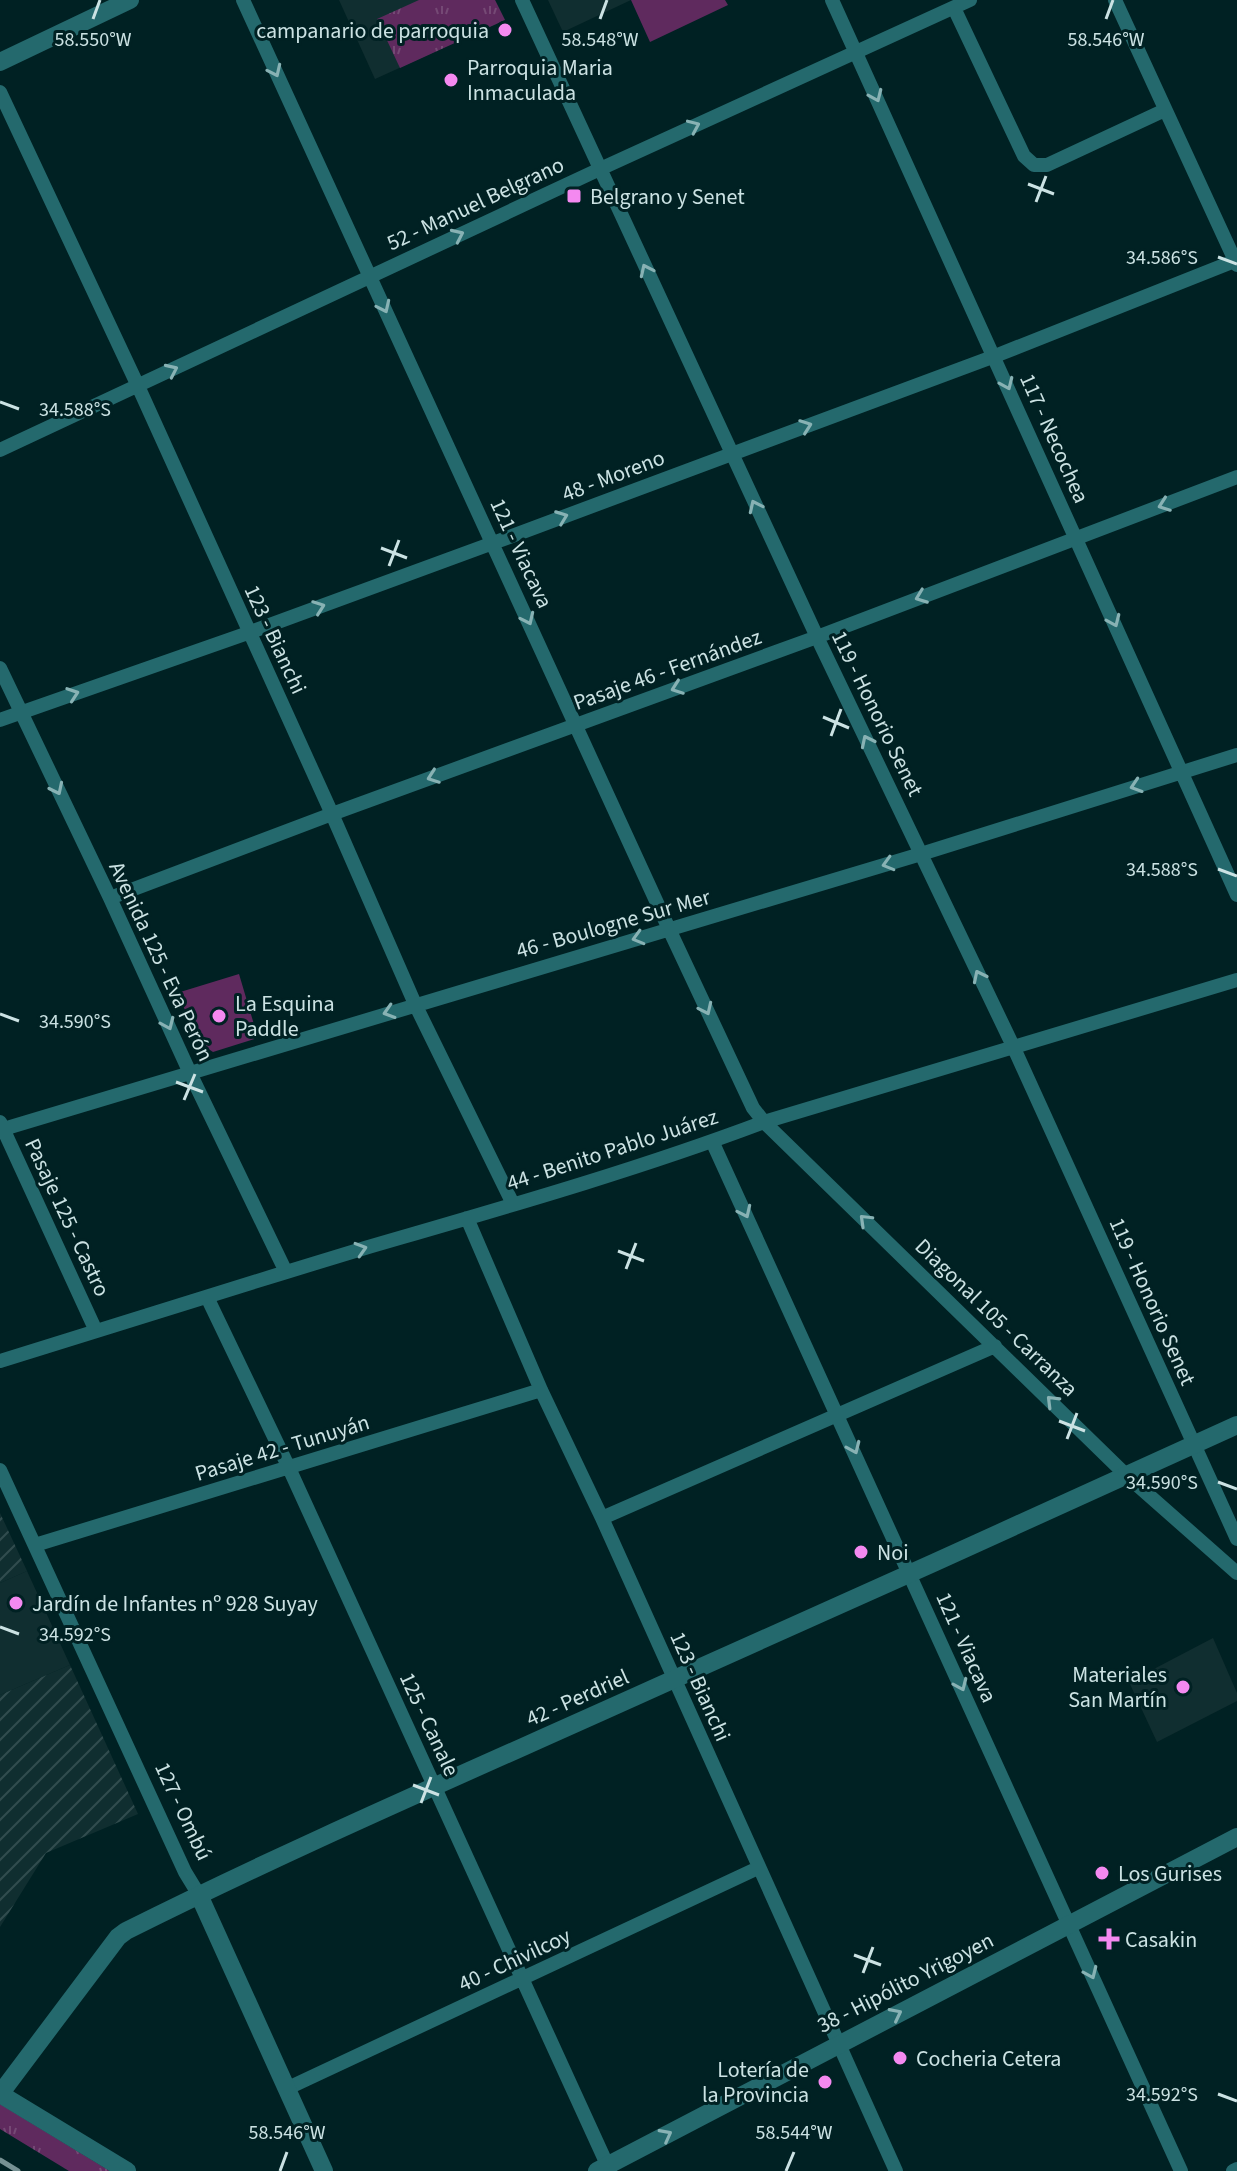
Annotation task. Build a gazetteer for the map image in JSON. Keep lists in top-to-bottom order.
{
  "streets": {
    "street": [
      "52 - Manuel Belgrano",
      "117 - Necochea",
      "48 - Moreno",
      "121 - Viacava",
      "123 - Bianchi",
      "Pasaje 46 - Fernández",
      "119 - Honorio Senet",
      "46 - Boulogne Sur Mer",
      "Avenida 125 - Eva Perón",
      "44 - Benito Pablo Juárez",
      "Pasaje 125 - Castro",
      "Diagonal 105 - Carranza",
      "Pasaje 42 - Tunuyán",
      "42 - Perdriel",
      "125 - Canale",
      "127 - Ombú",
      "40 - Chivilcoy",
      "38 - Hipólito Yrigoyen"
    ]
  },
  "crossings": [
    ["52 - Manuel Belgrano", "117 - Necochea"],
    ["52 - Manuel Belgrano", "121 - Viacava"],
    ["52 - Manuel Belgrano", "123 - Bianchi"],
    ["52 - Manuel Belgrano", "119 - Honorio Senet"],
    ["117 - Necochea", "48 - Moreno"],
    ["117 - Necochea", "Pasaje 46 - Fernández"],
    ["117 - Necochea", "46 - Boulogne Sur Mer"],
    ["48 - Moreno", "121 - Viacava"],
    ["48 - Moreno", "123 - Bianchi"],
    ["48 - Moreno", "119 - Honorio Senet"],
    ["48 - Moreno", "Avenida 125 - Eva Perón"],
    ["121 - Viacava", "Pasaje 46 - Fernández"],
    ["121 - Viacava", "46 - Boulogne Sur Mer"],
    ["121 - Viacava", "44 - Benito Pablo Juárez"],
    ["121 - Viacava", "Diagonal 105 - Carranza"],
    ["121 - Viacava", "42 - Perdriel"],
    ["121 - Viacava", "38 - Hipólito Yrigoyen"],
    ["123 - Bianchi", "Pasaje 46 - Fernández"],
    ["123 - Bianchi", "46 - Boulogne Sur Mer"],
    ["123 - Bianchi", "44 - Benito Pablo Juárez"],
    ["123 - Bianchi", "Pasaje 42 - Tunuyán"],
    ["123 - Bianchi", "42 - Perdriel"],
    ["123 - Bianchi", "40 - Chivilcoy"],
    ["123 - Bianchi", "38 - Hipólito Yrigoyen"],
    ["Pasaje 46 - Fernández", "119 - Honorio Senet"],
    ["Pasaje 46 - Fernández", "Avenida 125 - Eva Perón"],
    ["119 - Honorio Senet", "46 - Boulogne Sur Mer"],
    ["119 - Honorio Senet", "44 - Benito Pablo Juárez"],
    ["119 - Honorio Senet", "42 - Perdriel"],
    ["46 - Boulogne Sur Mer", "Avenida 125 - Eva Perón"],
    ["46 - Boulogne Sur Mer", "Pasaje 125 - Castro"],
    ["Avenida 125 - Eva Perón", "44 - Benito Pablo Juárez"],
    ["44 - Benito Pablo Juárez", "Pasaje 125 - Castro"],
    ["44 - Benito Pablo Juárez", "Diagonal 105 - Carranza"],
    ["44 - Benito Pablo Juárez", "125 - Canale"],
    ["Diagonal 105 - Carranza", "42 - Perdriel"],
    ["Pasaje 42 - Tunuyán", "125 - Canale"],
    ["Pasaje 42 - Tunuyán", "127 - Ombú"],
    ["42 - Perdriel", "125 - Canale"],
    ["42 - Perdriel", "127 - Ombú"],
    ["125 - Canale", "40 - Chivilcoy"],
    ["125 - Canale", "38 - Hipólito Yrigoyen"],
    ["127 - Ombú", "40 - Chivilcoy"]
  ],
  "one_way": [
    "52 - Manuel Belgrano",
    "117 - Necochea",
    "48 - Moreno",
    "121 - Viacava",
    "Pasaje 46 - Fernández",
    "119 - Honorio Senet",
    "46 - Boulogne Sur Mer",
    "Avenida 125 - Eva Perón",
    "Diagonal 105 - Carranza",
    "38 - Hipólito Yrigoyen"
  ],
  "places": {
    "other": [
      "campanario de parroquia",
      "Parroquia Maria Inmaculada",
      "La Esquina Paddle",
      "Noi",
      "Jardín de Infantes nº 928 Suyay",
      "Materiales San Martín",
      "Los Gurises",
      "Cocheria Cetera",
      "Lotería de la Provincia"
    ],
    "transit": ["Belgrano y Senet"],
    "health": ["Casakin"]
  },
  "coordinates": [
    "58.550°W",
    "58.548°W",
    "58.546°W",
    "34.586°S",
    "34.588°S",
    "34.590°S",
    "34.592°S",
    "58.544°W"
  ]
}
